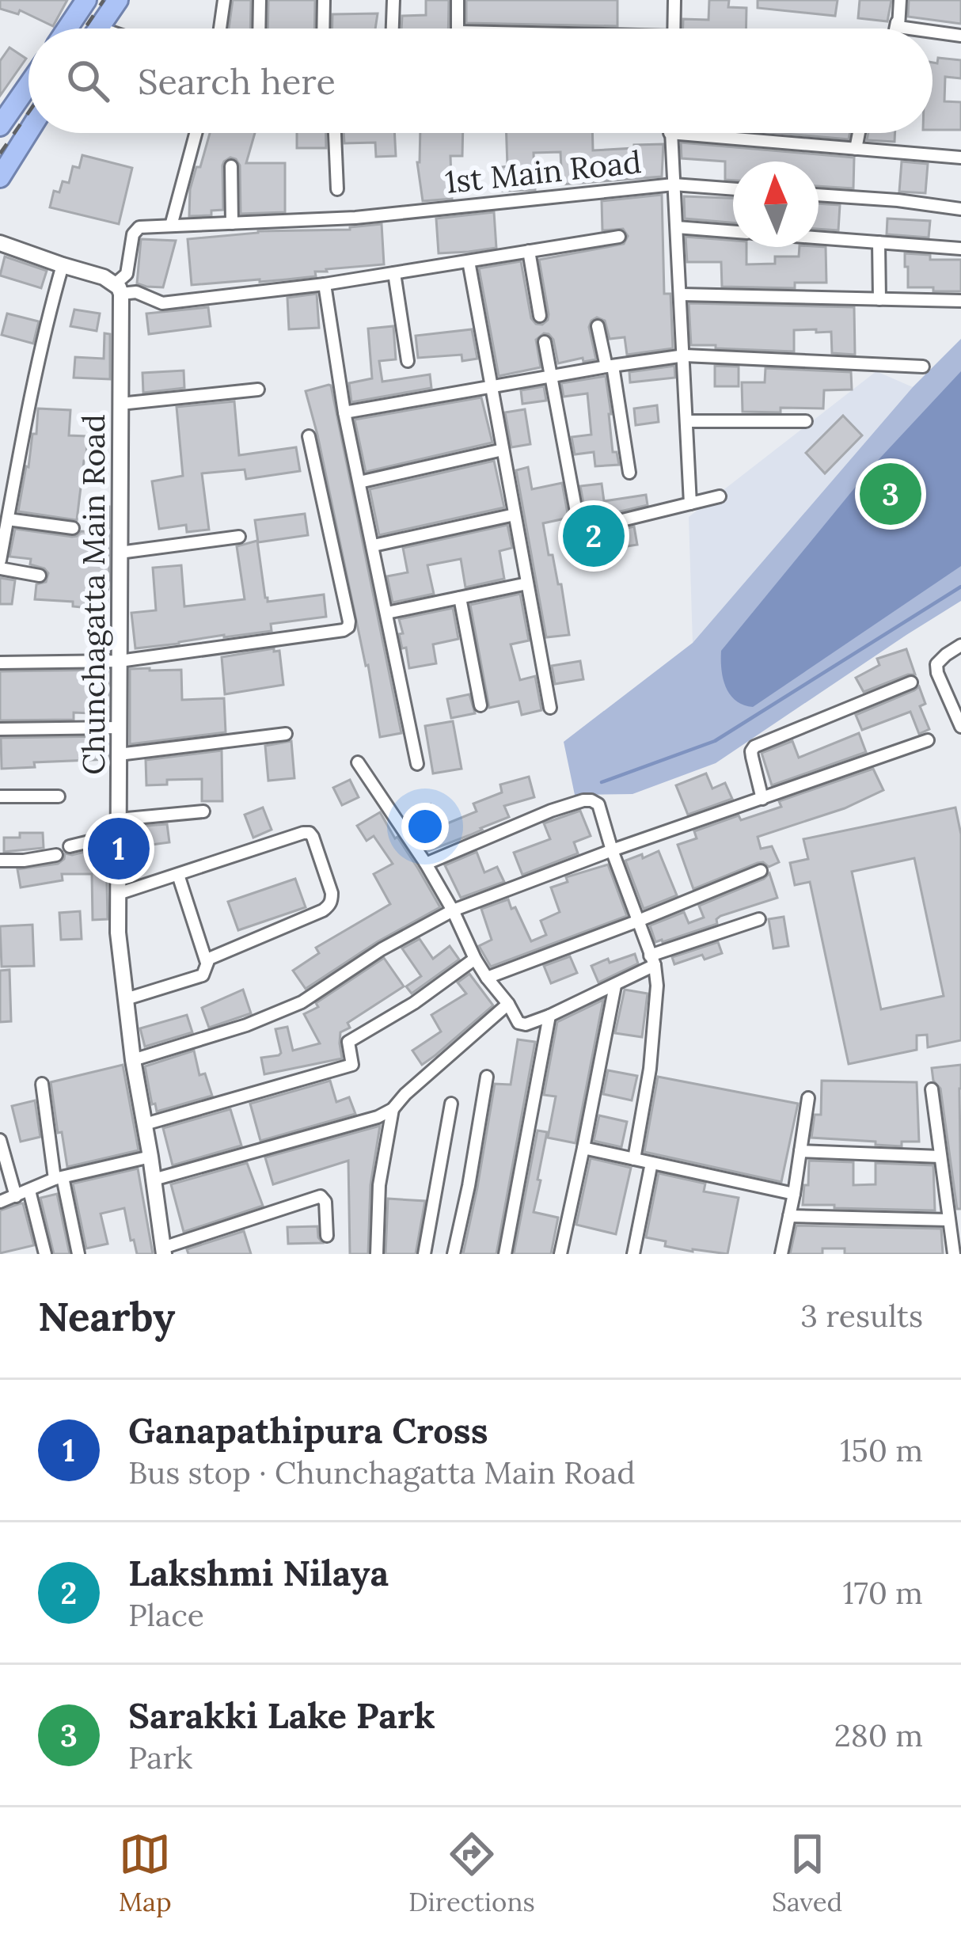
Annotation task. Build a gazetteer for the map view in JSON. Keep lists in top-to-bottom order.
{
  "streets": {
    "street": ["1st Main Road", "Chunchagatta Main Road"]
  },
  "crossings": [
    ["1st Main Road", "Chunchagatta Main Road"]
  ],
  "north": "top",
  "page": {
    "search": "Search here",
    "pins": ["3", "2", "1"],
    "heading": ["Nearby", "3 results"],
    "list": [
      {
        "mark": "1",
        "name": "Ganapathipura Cross",
        "note": "Bus stop · Chunchagatta Main Road",
        "value": "150 m"
      },
      {
        "mark": "2",
        "name": "Lakshmi Nilaya",
        "note": "Place",
        "value": "170 m"
      },
      {
        "mark": "3",
        "name": "Sarakki Lake Park",
        "note": "Park",
        "value": "280 m"
      }
    ],
    "nav": ["Map", "Directions", "Saved"]
  }
}
